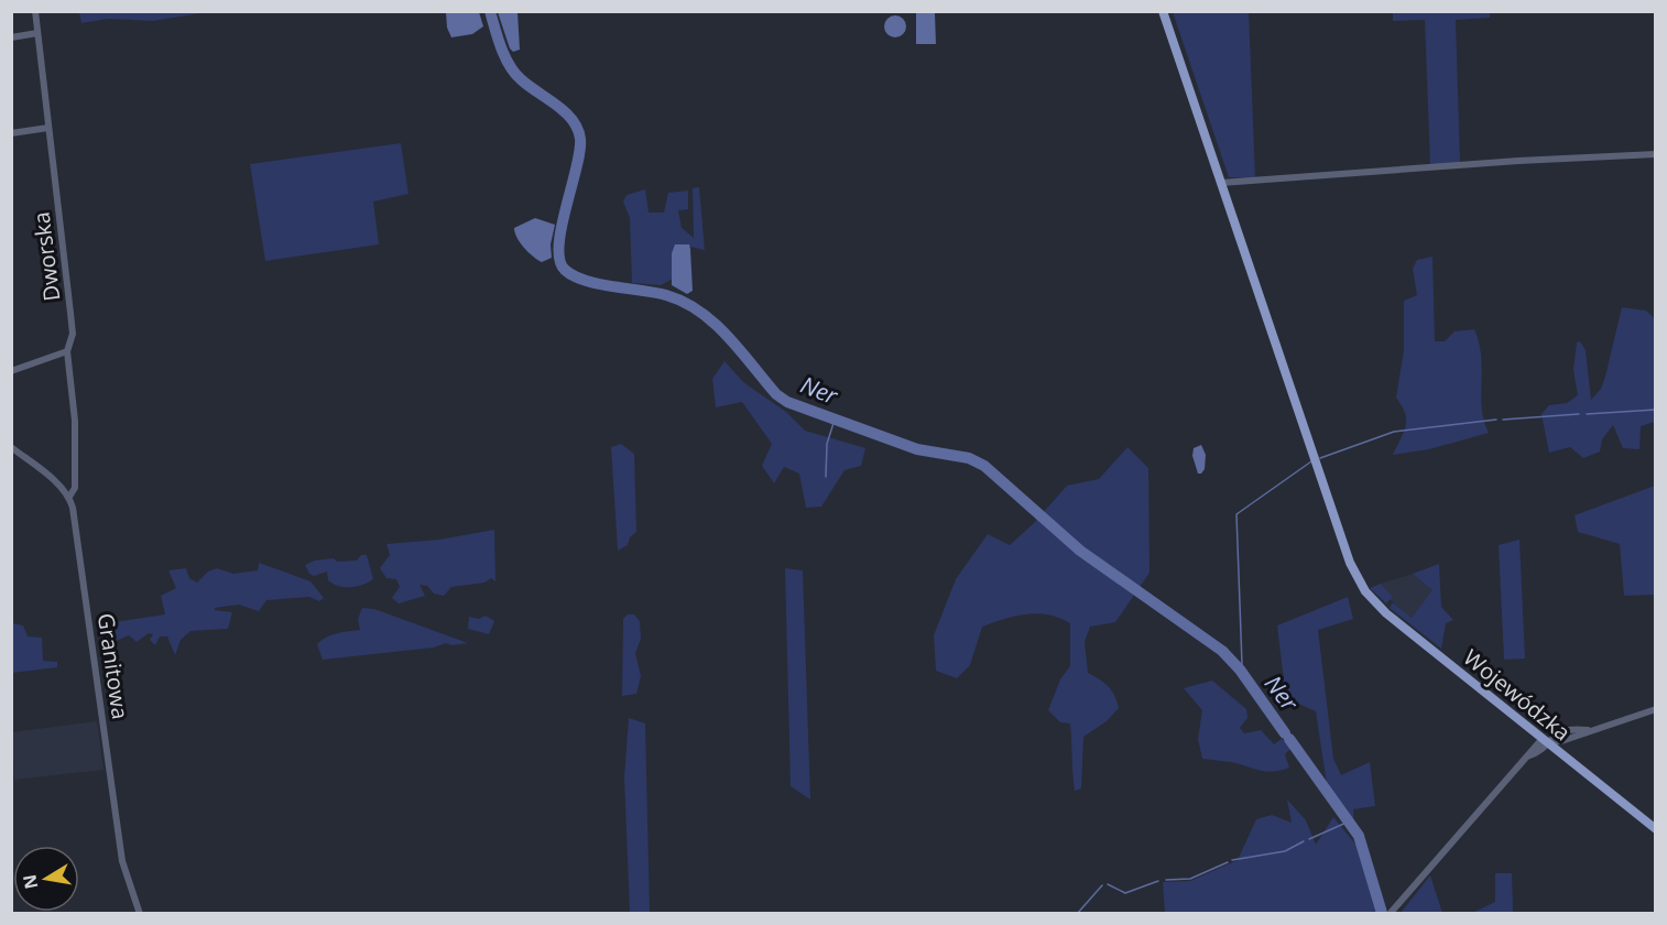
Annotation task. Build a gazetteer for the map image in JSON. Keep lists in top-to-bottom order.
{
  "streets": {
    "main road": ["Wojewódzka"],
    "street": ["Dworska", "Granitowa"]
  },
  "crossings": [
    ["Dworska", "Granitowa"]
  ],
  "water": ["Ner"],
  "north": "left"
}
